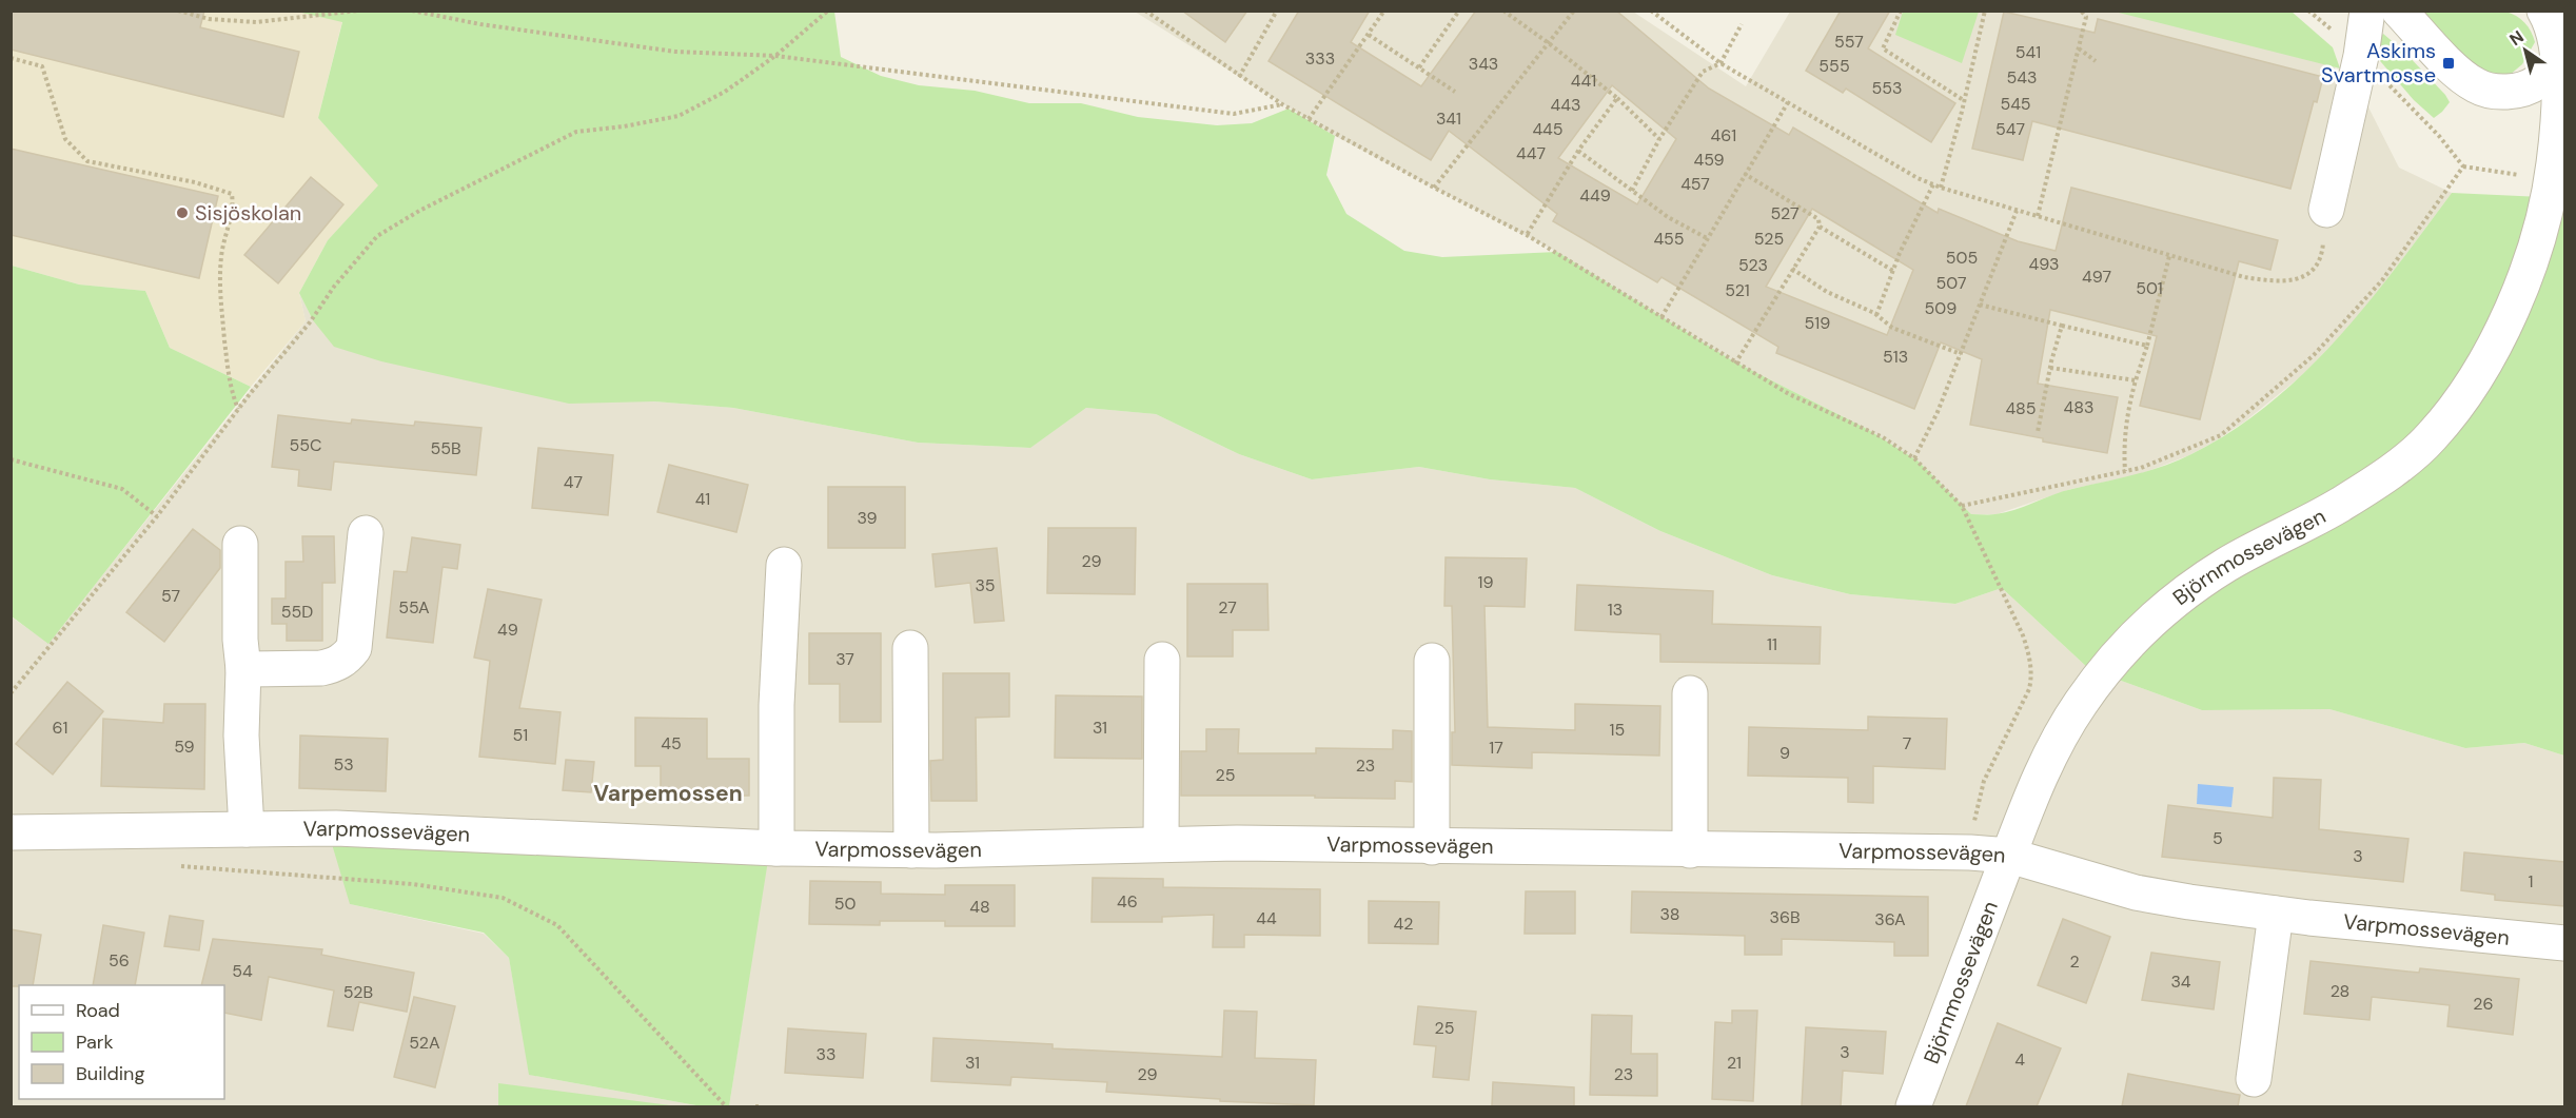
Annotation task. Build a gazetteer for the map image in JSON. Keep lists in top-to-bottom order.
{
  "streets": {
    "street": ["Björnmossevägen", "Varpmossevägen"]
  },
  "crossings": [
    ["Björnmossevägen", "Varpmossevägen"]
  ],
  "districts": ["Varpemossen"],
  "places": {
    "transit": ["Askims Svartmosse"],
    "other": ["Sisjöskolan"]
  },
  "house_numbers": [
    "557",
    "541",
    "333",
    "343",
    "555",
    "543",
    "441",
    "553",
    "545",
    "443",
    "341",
    "445",
    "547",
    "461",
    "447",
    "459",
    "457",
    "449",
    "527",
    "455",
    "525",
    "505",
    "493",
    "523",
    "497",
    "507",
    "501",
    "521",
    "509",
    "519",
    "513",
    "483",
    "485",
    "55C",
    "55B",
    "47",
    "41",
    "39",
    "29",
    "19",
    "35",
    "57",
    "55A",
    "27",
    "13",
    "55D",
    "49",
    "11",
    "37",
    "61",
    "31",
    "15",
    "51",
    "45",
    "7",
    "59",
    "17",
    "9",
    "53",
    "23",
    "25",
    "5",
    "3",
    "1",
    "46",
    "50",
    "48",
    "38",
    "36B",
    "44",
    "36A",
    "42",
    "56",
    "2",
    "54",
    "34",
    "28",
    "52B",
    "26",
    "25",
    "52A",
    "3",
    "33",
    "4",
    "31",
    "21",
    "29",
    "23"
  ],
  "legend": ["Road", "Park", "Building"],
  "north": "top left"
}
